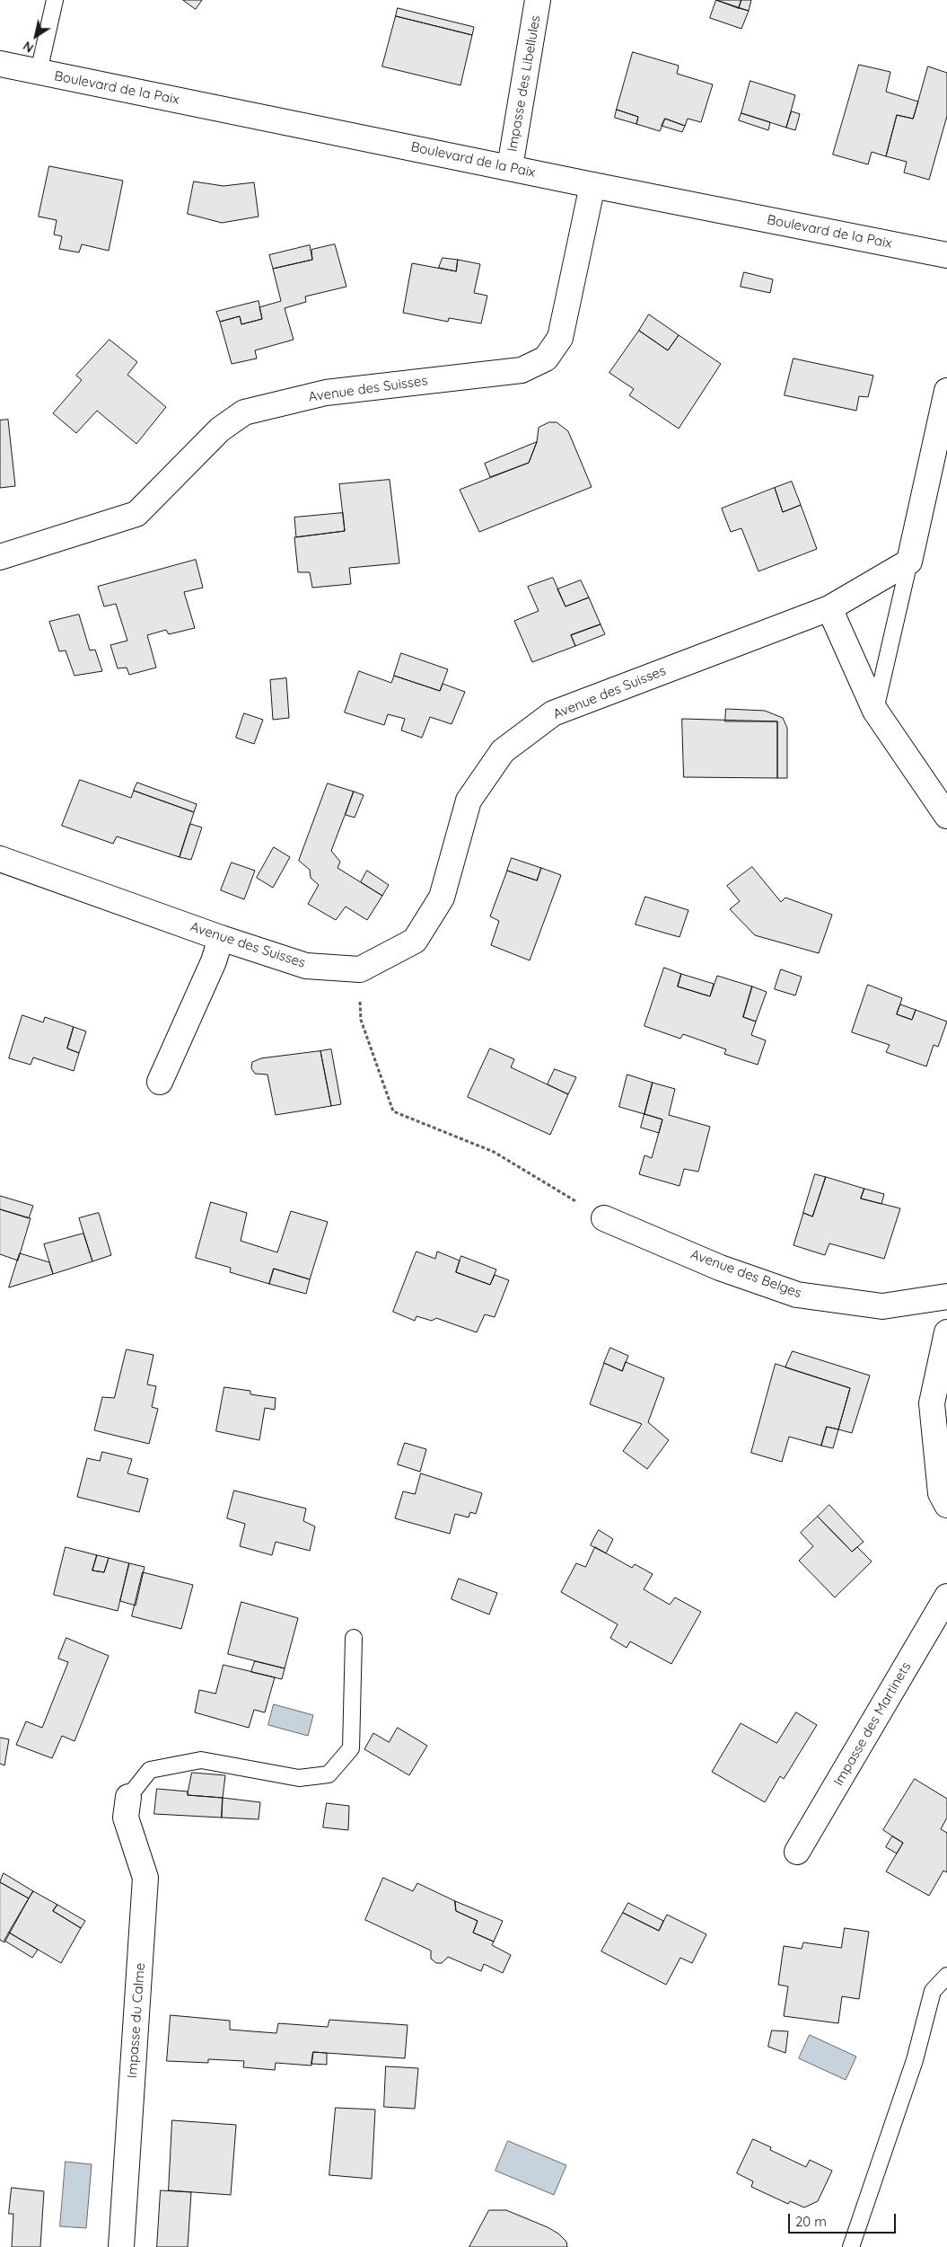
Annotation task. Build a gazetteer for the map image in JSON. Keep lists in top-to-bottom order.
{
  "streets": {
    "street": [
      "Impasse des Libellules",
      "Boulevard de la Paix",
      "Avenue des Suisses",
      "Avenue des Belges",
      "Impasse des Martinets",
      "Impasse du Calme"
    ]
  },
  "crossings": [
    ["Impasse des Libellules", "Boulevard de la Paix"],
    ["Boulevard de la Paix", "Avenue des Suisses"]
  ],
  "scale_bar": "20 m",
  "north": "bottom left"
}
